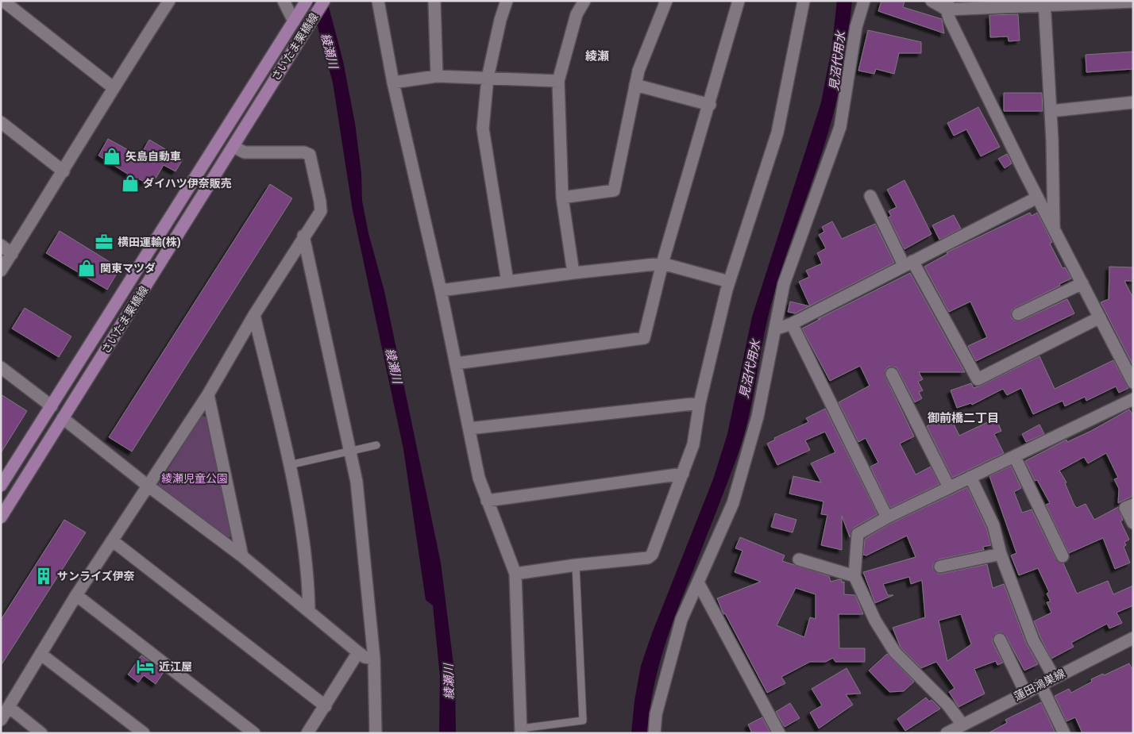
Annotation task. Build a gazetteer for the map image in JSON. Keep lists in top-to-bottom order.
{
  "streets": {
    "main road": ["さいたま栗橋線"],
    "street": ["蓮田鴻巣線"]
  },
  "districts": ["綾瀬", "御前橋二丁目"],
  "water": ["綾瀬川", "見沼代用水"],
  "parks": ["綾瀬児童公園"],
  "places": {
    "shop": ["矢島自動車", "ダイハツ伊奈販売", "関東マツダ"],
    "office": ["横田運輸(株)"],
    "building": ["サンライズ伊奈"],
    "hotel": ["近江屋"]
  }
}
